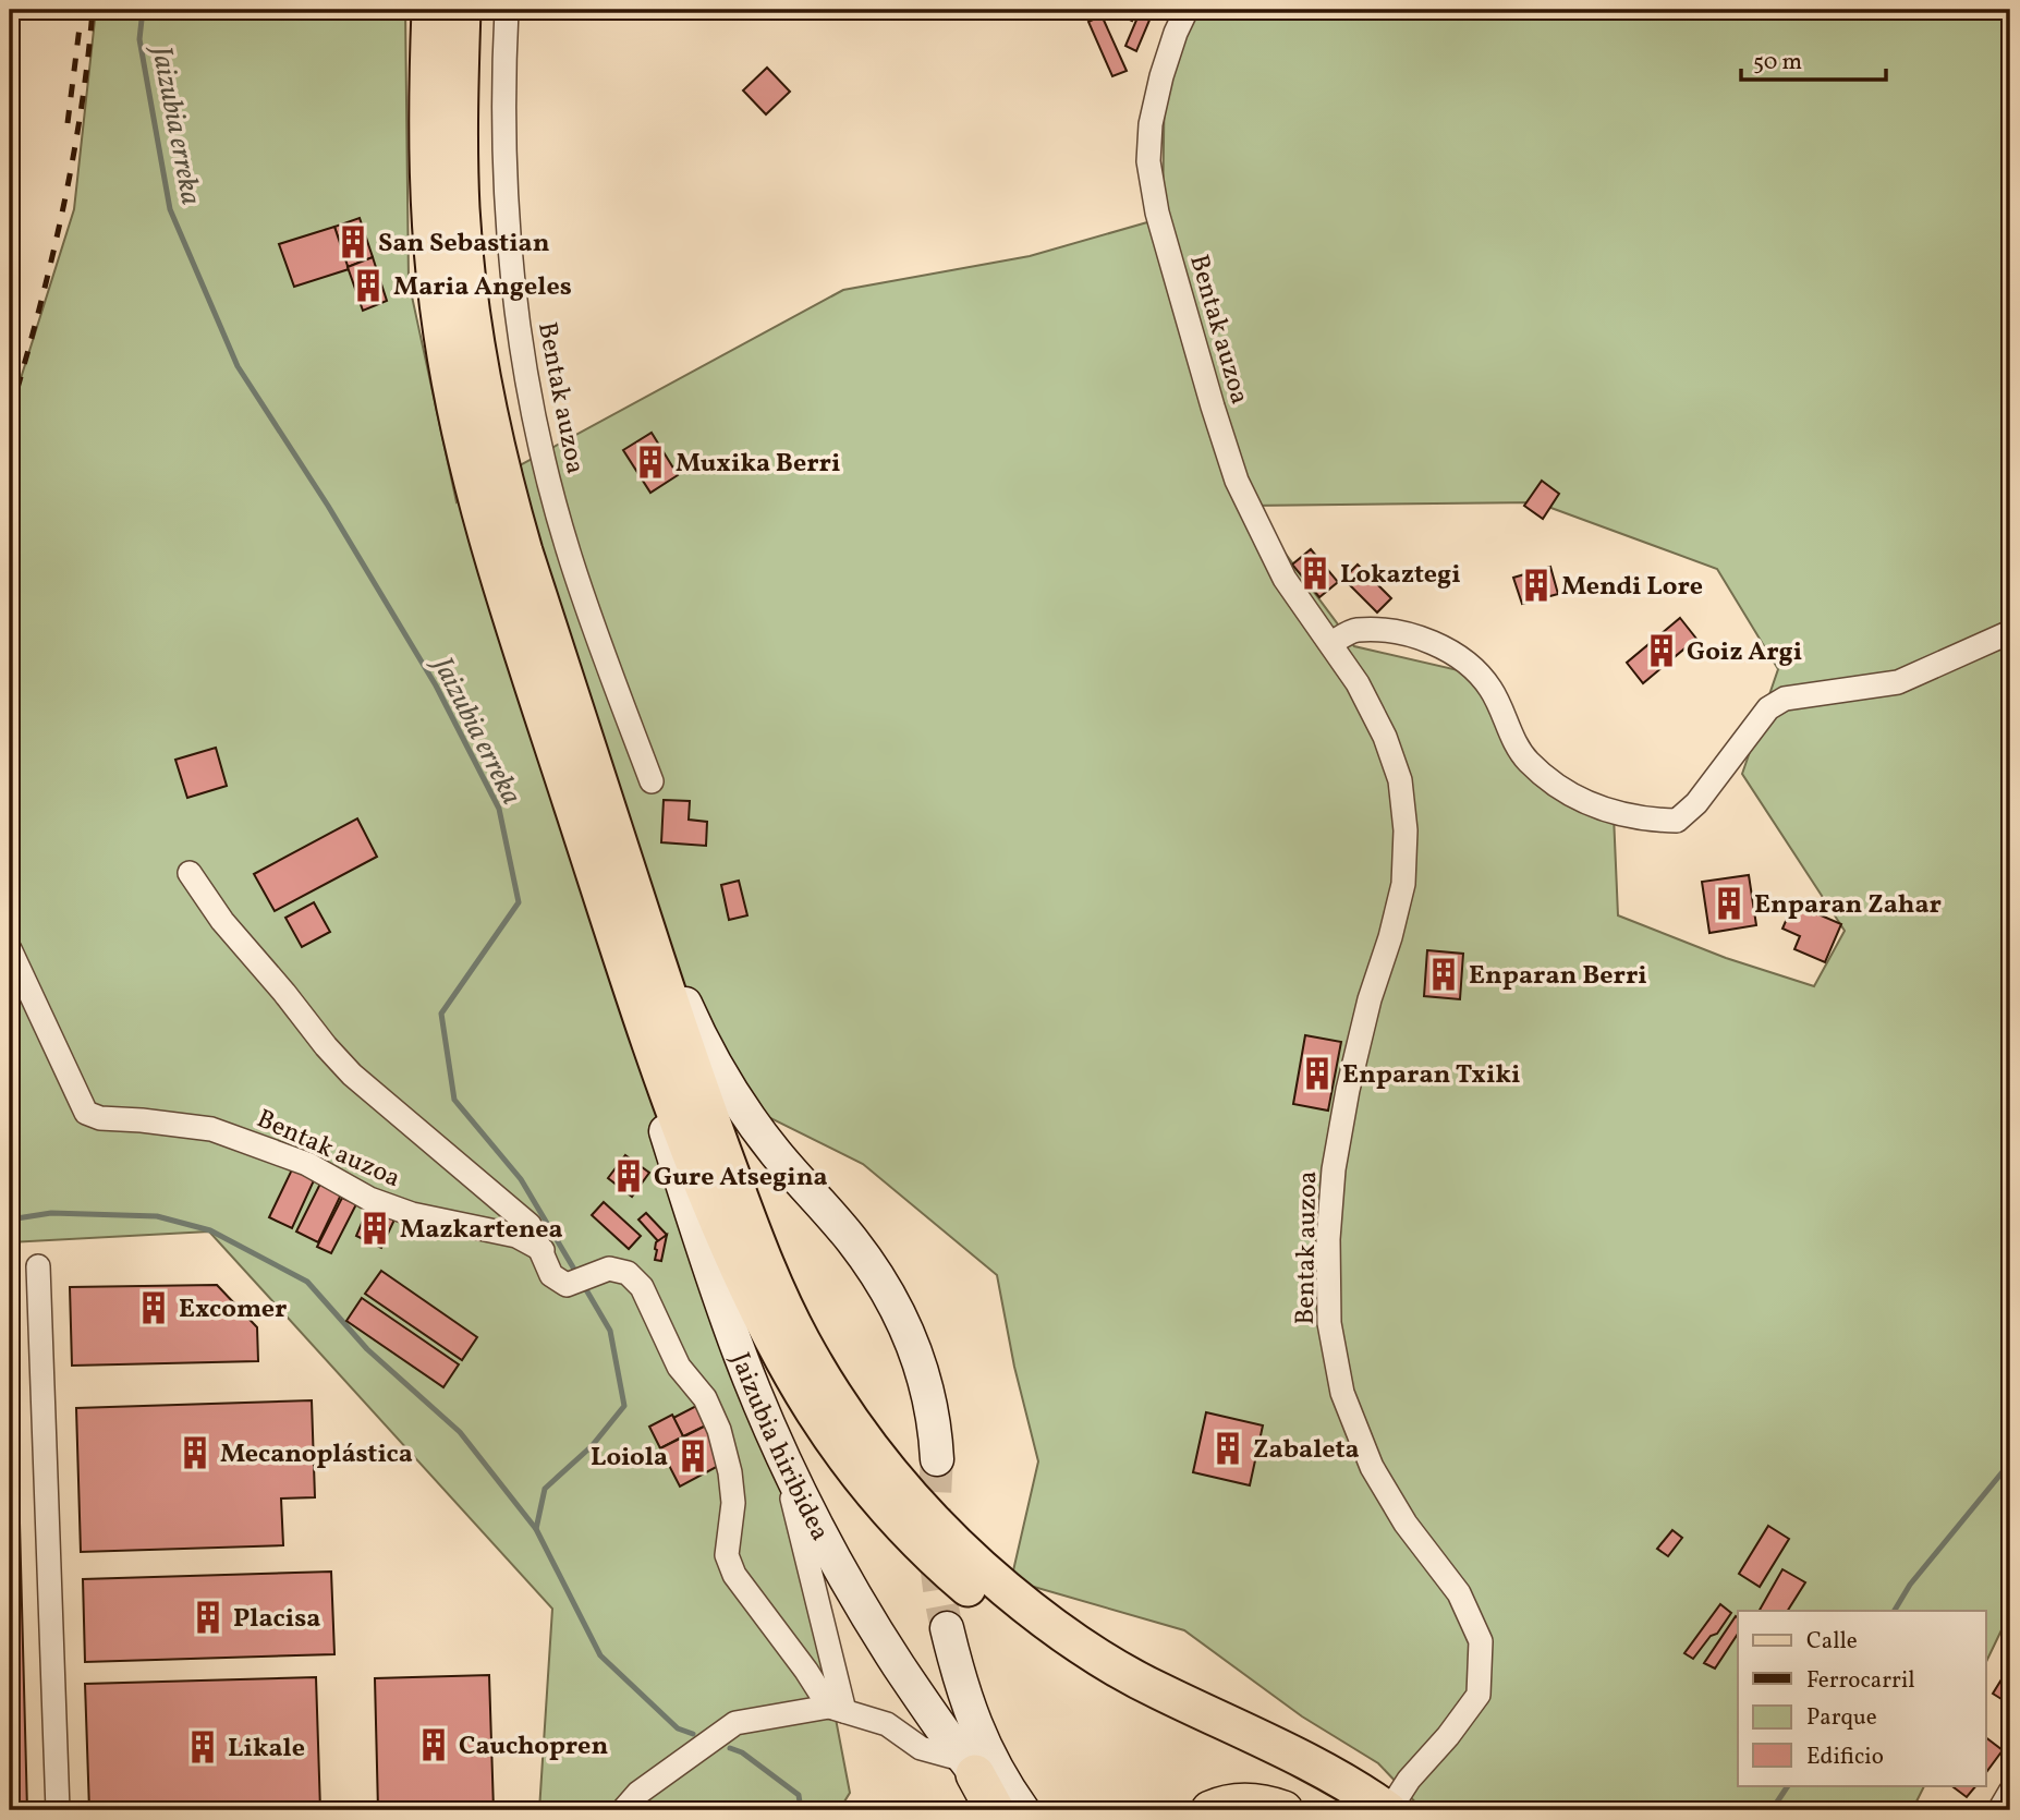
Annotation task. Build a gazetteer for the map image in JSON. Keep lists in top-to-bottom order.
{
  "streets": {
    "main road": ["Jaizubia hiribidea"],
    "street": ["Bentak auzoa"]
  },
  "water": ["Jaizubia erreka"],
  "places": {
    "building": [
      "San Sebastian",
      "Maria Angeles",
      "Muxika Berri",
      "Lokaztegi",
      "Mendi Lore",
      "Goiz Argi",
      "Enparan Zahar",
      "Enparan Berri",
      "Enparan Txiki",
      "Gure Atsegina",
      "Mazkartenea",
      "Excomer",
      "Zabaleta",
      "Mecanoplástica",
      "Loiola",
      "Placisa",
      "Cauchopren",
      "Likale"
    ]
  },
  "legend": [
    "Calle",
    "Ferrocarril",
    "Parque",
    "Edificio"
  ],
  "scale_bar": "50 m"
}
